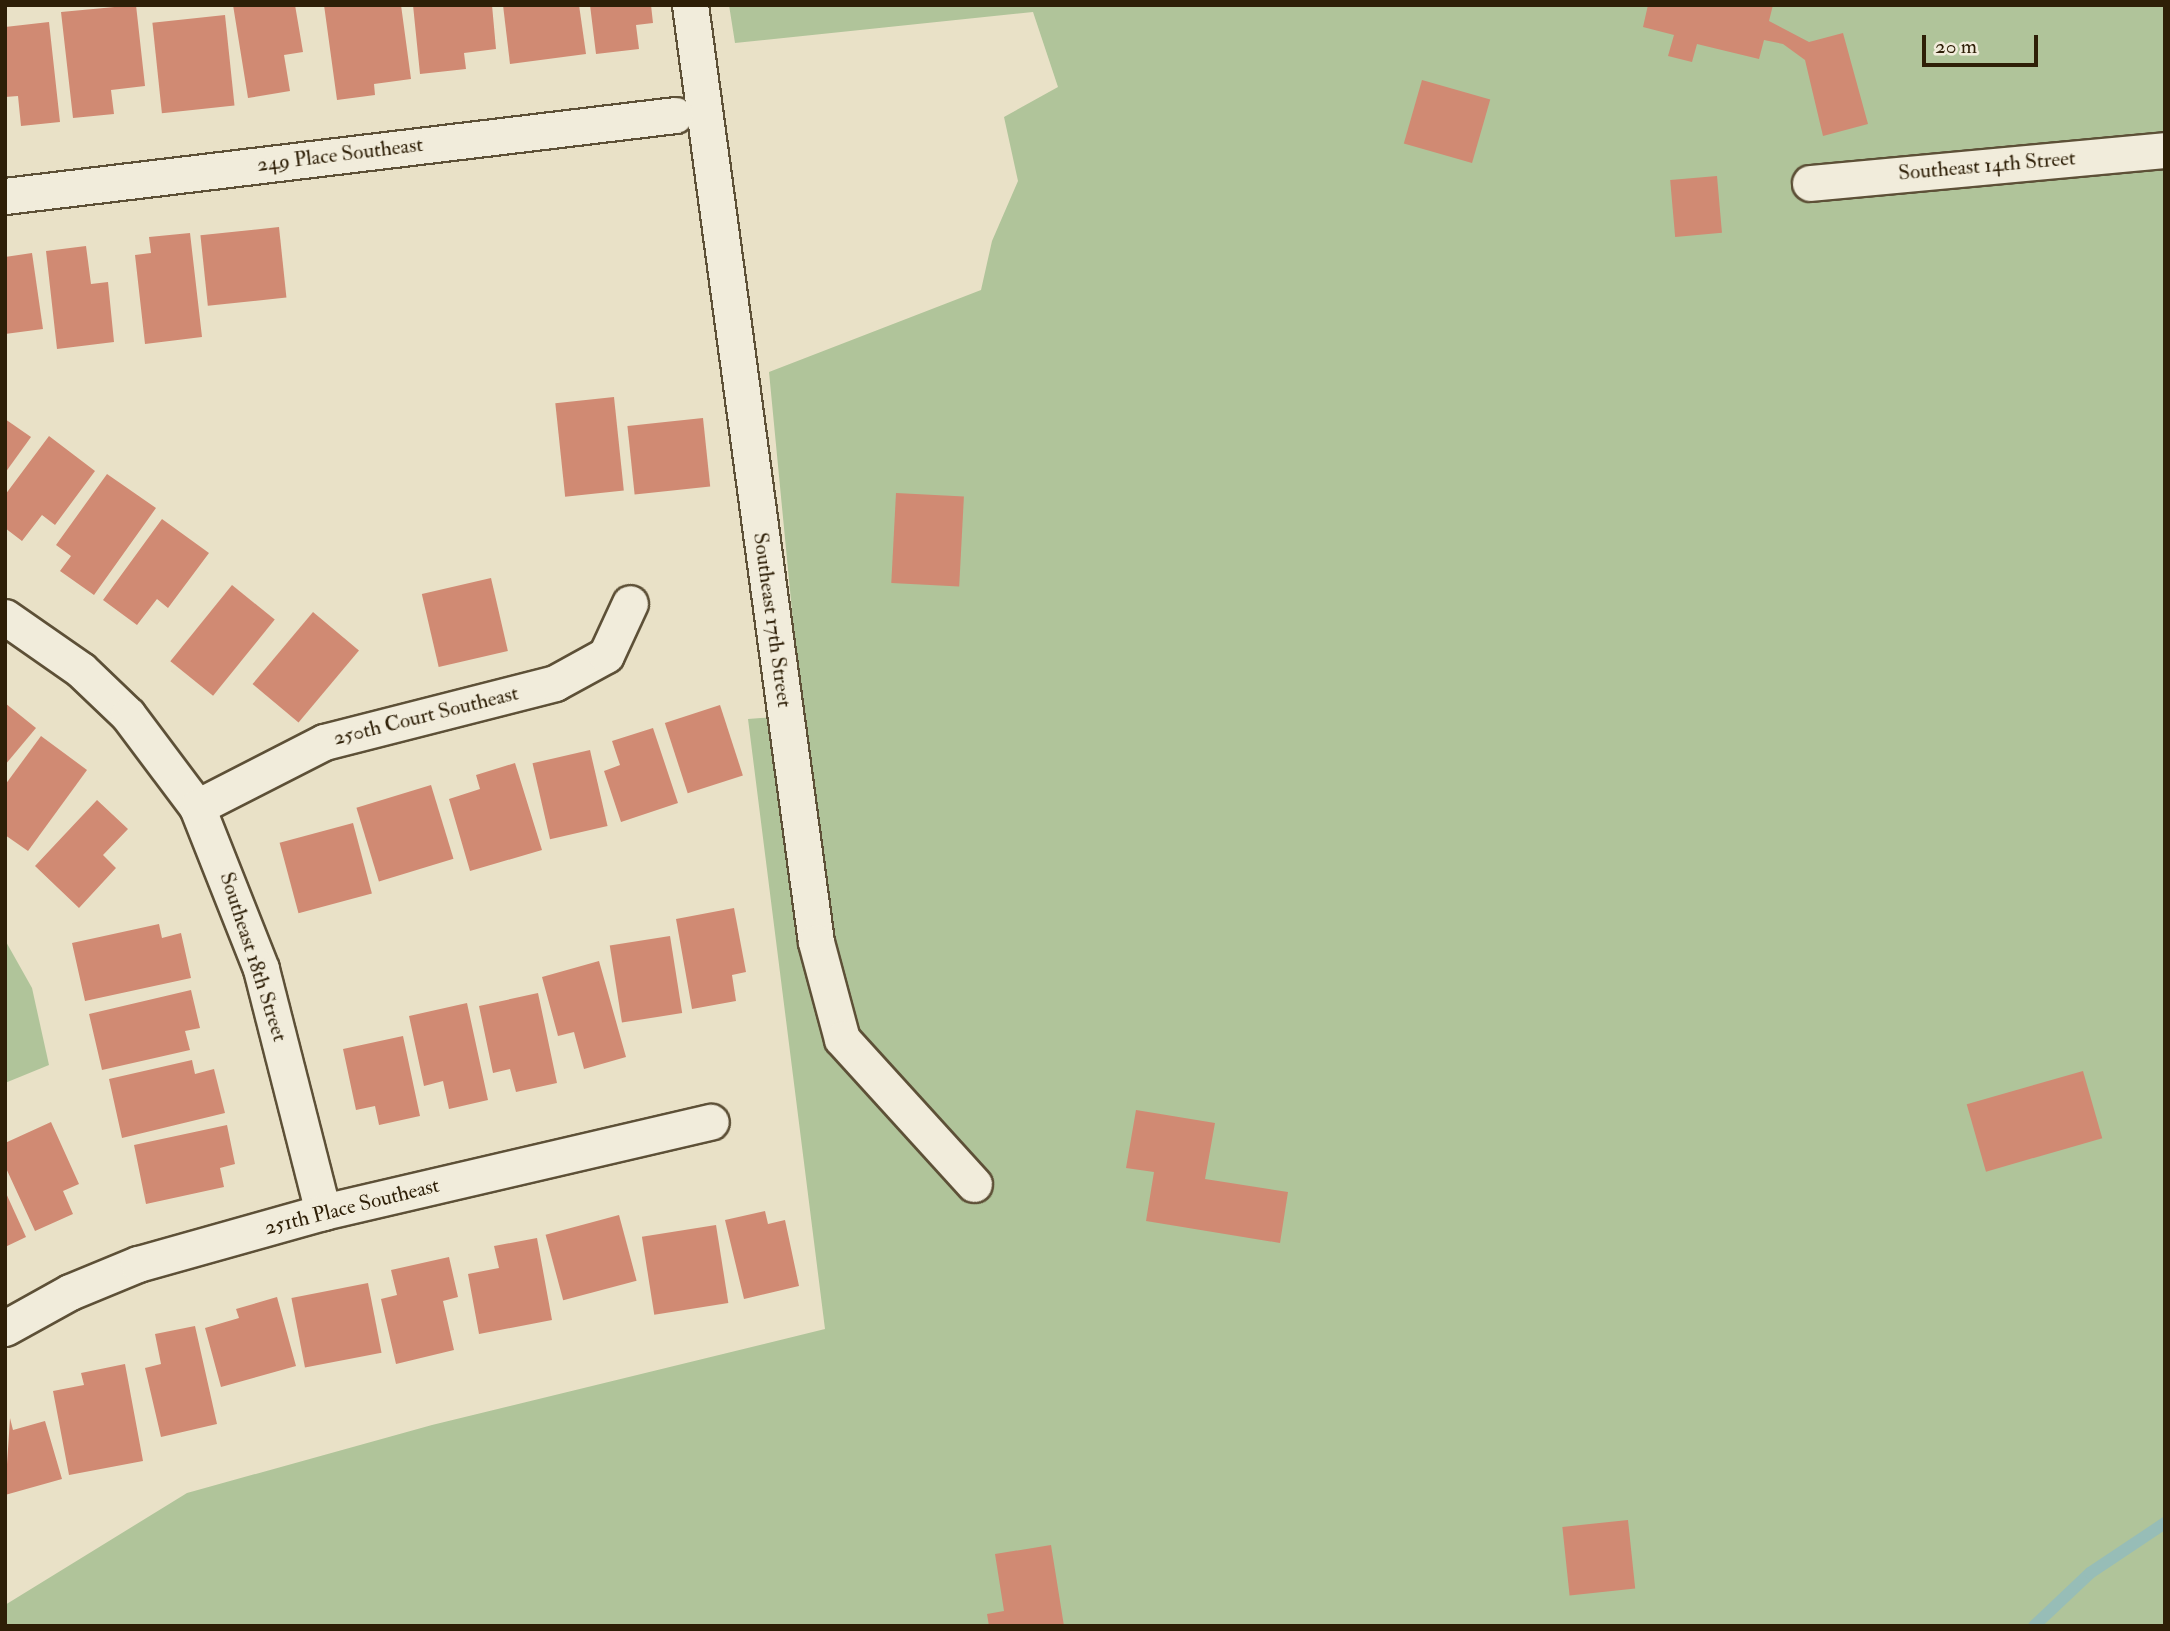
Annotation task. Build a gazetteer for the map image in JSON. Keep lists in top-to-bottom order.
{
  "streets": {
    "street": [
      "249 Place Southeast",
      "Southeast 14th Street",
      "Southeast 17th Street",
      "250th Court Southeast",
      "Southeast 18th Street",
      "251th Place Southeast"
    ]
  },
  "crossings": [
    ["250th Court Southeast", "Southeast 18th Street"],
    ["Southeast 18th Street", "251th Place Southeast"]
  ],
  "scale_bar": "20 m"
}
